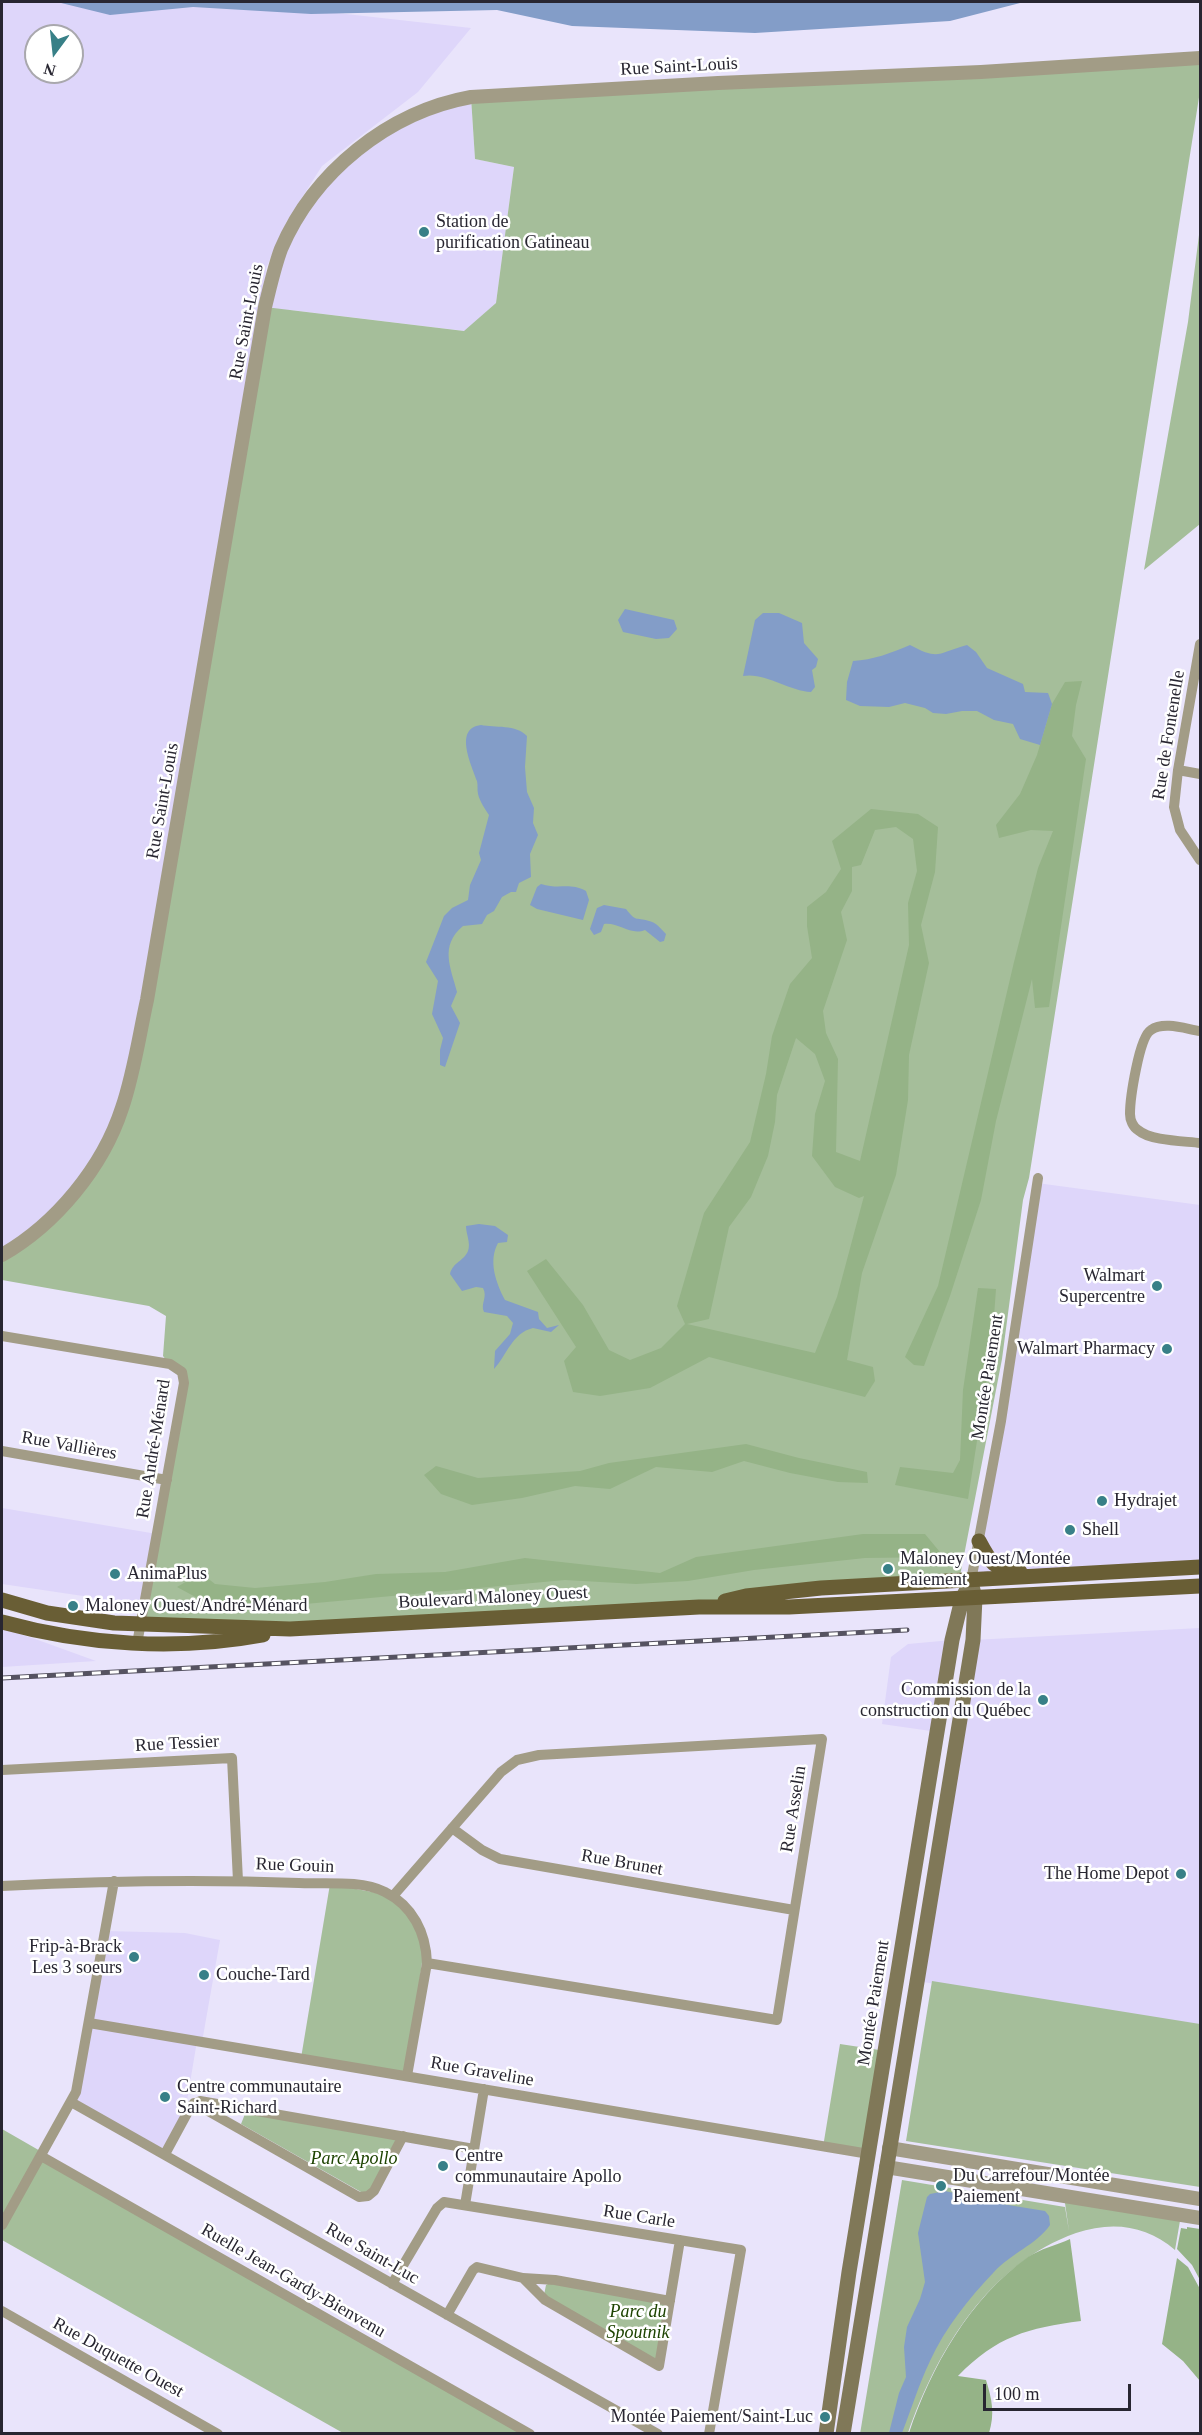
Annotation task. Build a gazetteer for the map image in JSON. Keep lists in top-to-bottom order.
{
  "streets": {
    "main road": ["Montée Paiement", "Boulevard Maloney Ouest"],
    "street": [
      "Rue Saint-Louis",
      "Rue de Fontenelle",
      "Rue Vallières",
      "Rue André-Ménard",
      "Rue Tessier",
      "Rue Asselin",
      "Rue Brunet",
      "Rue Gouin",
      "Rue Graveline",
      "Rue Carle",
      "Rue Saint-Luc",
      "Ruelle Jean-Gardy-Bienvenu",
      "Rue Duquette Ouest"
    ]
  },
  "crossings": [
    ["Montée Paiement", "Boulevard Maloney Ouest"],
    ["Montée Paiement", "Rue Graveline"],
    ["Rue Vallières", "Rue André-Ménard"],
    ["Rue André-Ménard", "Boulevard Maloney Ouest"],
    ["Rue Tessier", "Rue Gouin"],
    ["Rue Asselin", "Rue Brunet"],
    ["Rue Asselin", "Rue Gouin"],
    ["Rue Gouin", "Rue Graveline"],
    ["Rue Carle", "Rue Saint-Luc"]
  ],
  "parks": ["Parc Apollo", "Parc du Spoutnik"],
  "places": [
    "Station de purification Gatineau",
    "Walmart Supercentre",
    "Walmart Pharmacy",
    "Hydrajet",
    "Shell",
    "Maloney Ouest/Montée Paiement",
    "AnimaPlus",
    "Maloney Ouest/André-Ménard",
    "Commission de la construction du Québec",
    "The Home Depot",
    "Frip-à-Brack Les 3 soeurs",
    "Couche-Tard",
    "Centre communautaire Saint-Richard",
    "Centre communautaire Apollo",
    "Du Carrefour/Montée Paiement",
    "Montée Paiement/Saint-Luc"
  ],
  "scale_bar": "100 m",
  "north": "bottom"
}
